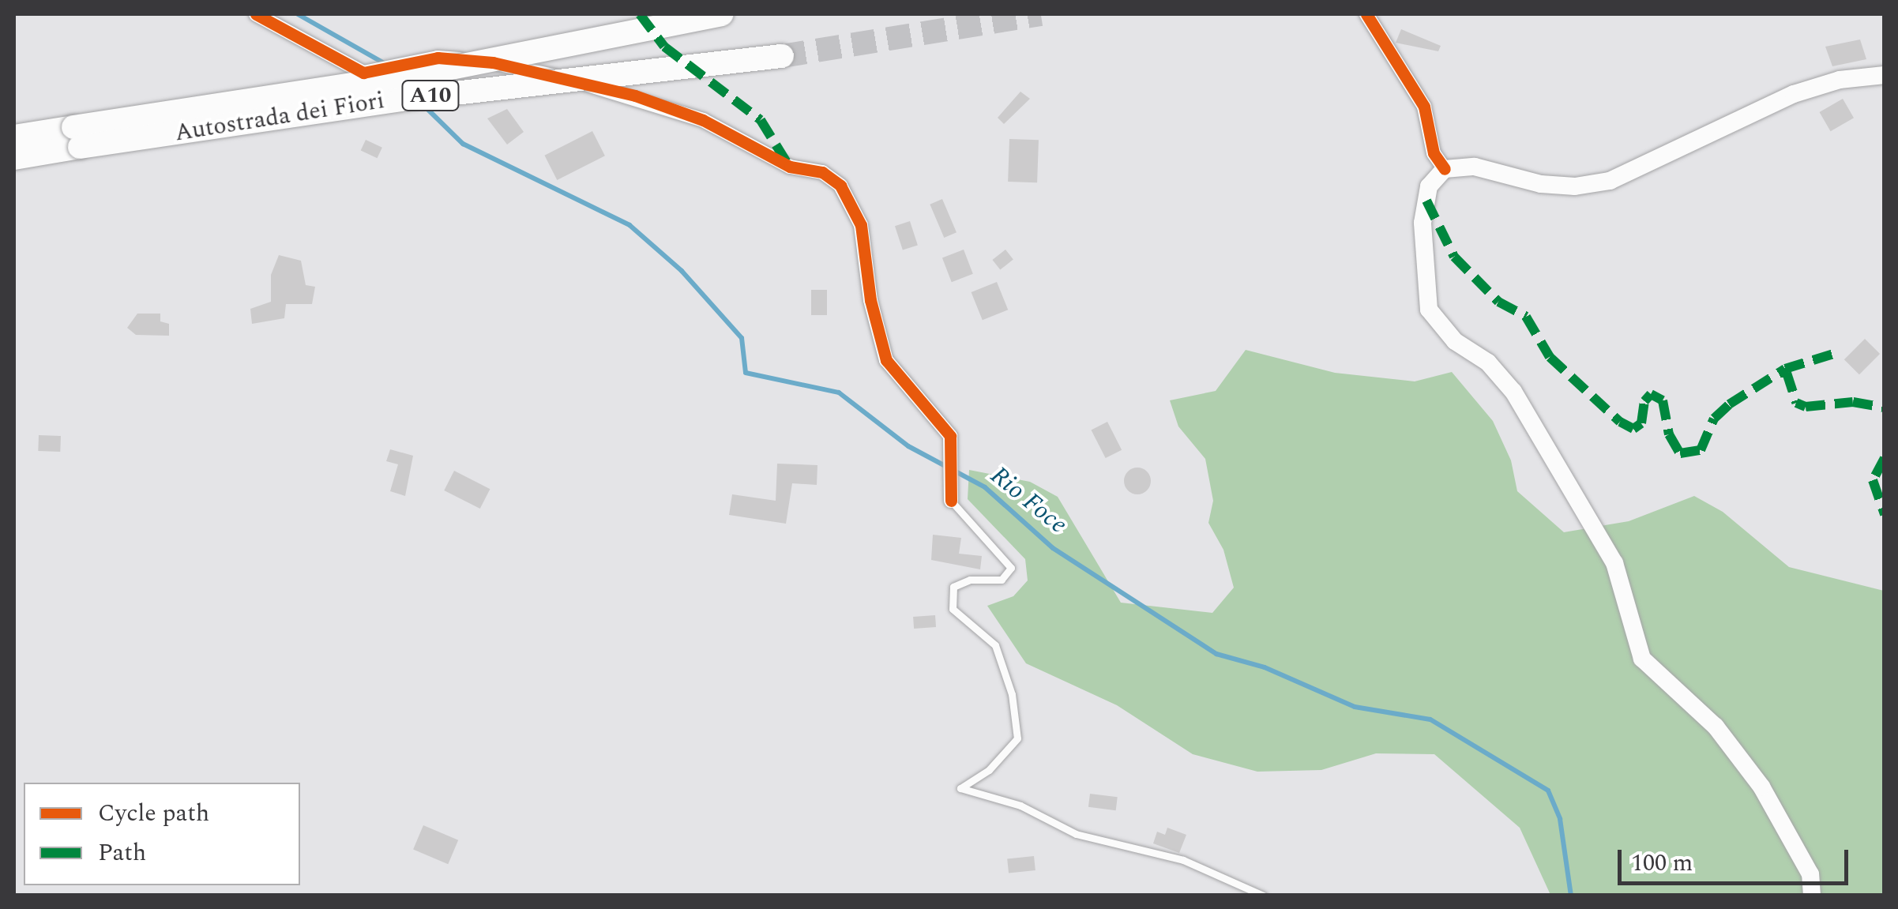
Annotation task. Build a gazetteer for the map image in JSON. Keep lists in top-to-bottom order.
{
  "streets": {
    "highway": ["A10", "Autostrada dei Fiori"]
  },
  "water": ["Rio Foce"],
  "legend": ["Cycle path", "Path"],
  "scale_bar": "100 m"
}
